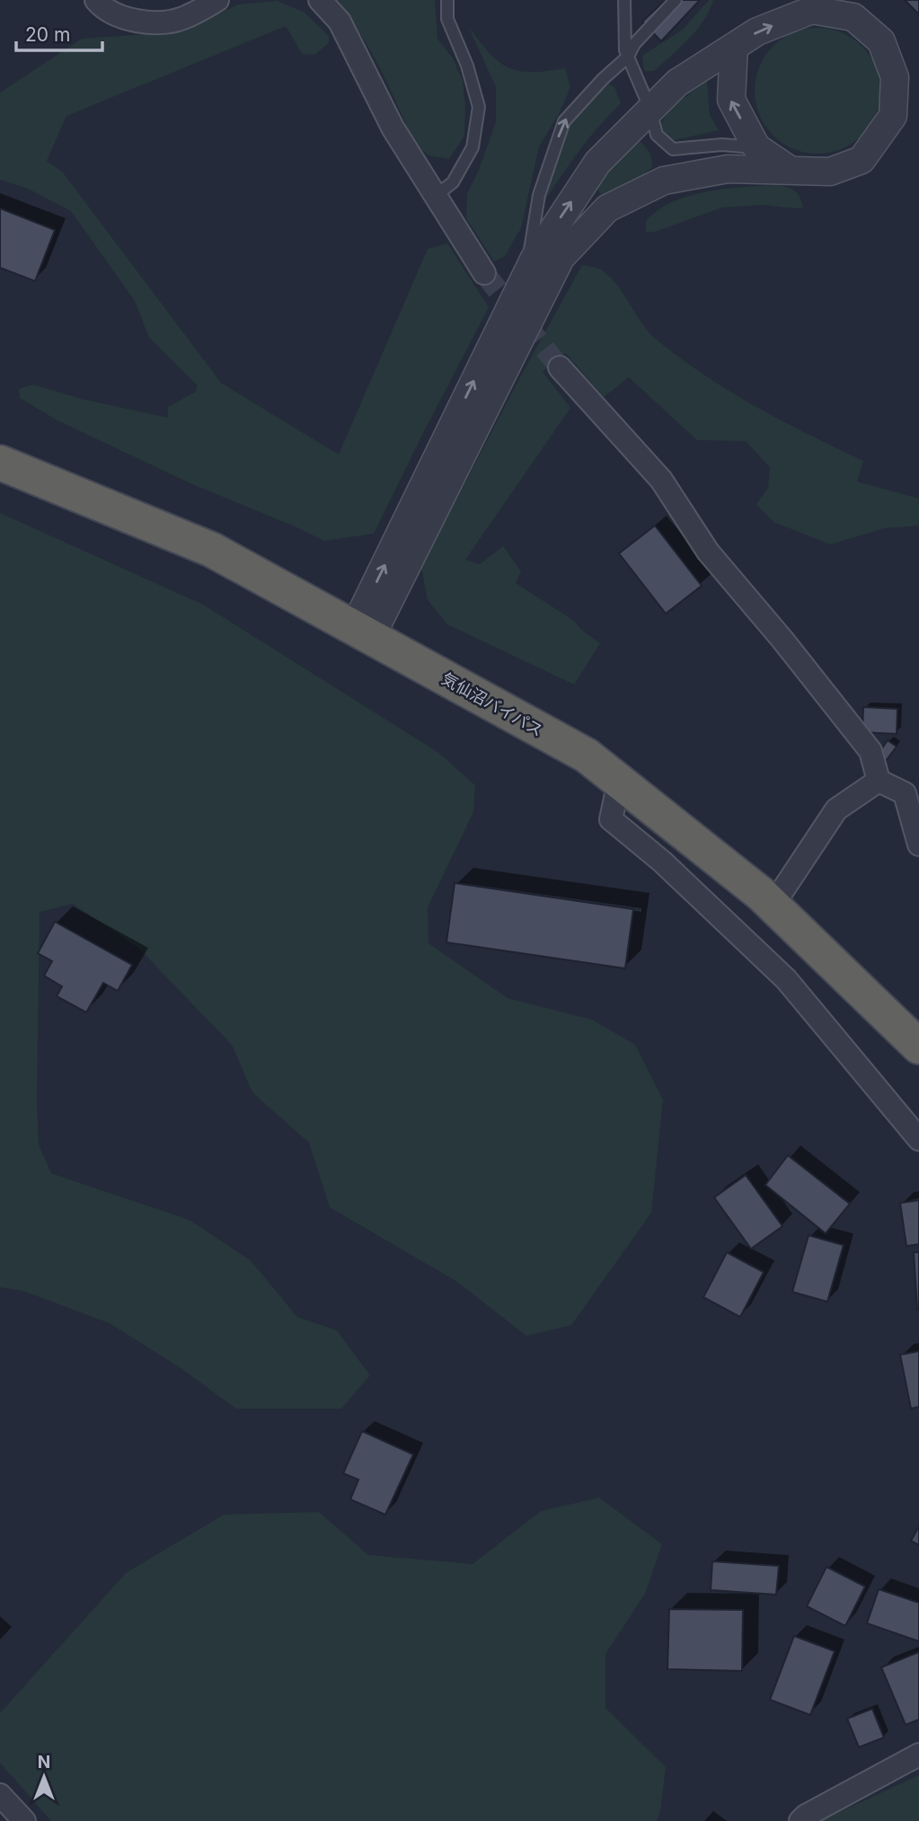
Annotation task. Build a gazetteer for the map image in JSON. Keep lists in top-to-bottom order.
{
  "streets": {
    "highway": ["気仙沼バイパス"]
  },
  "scale_bar": "20 m",
  "north": "top"
}
